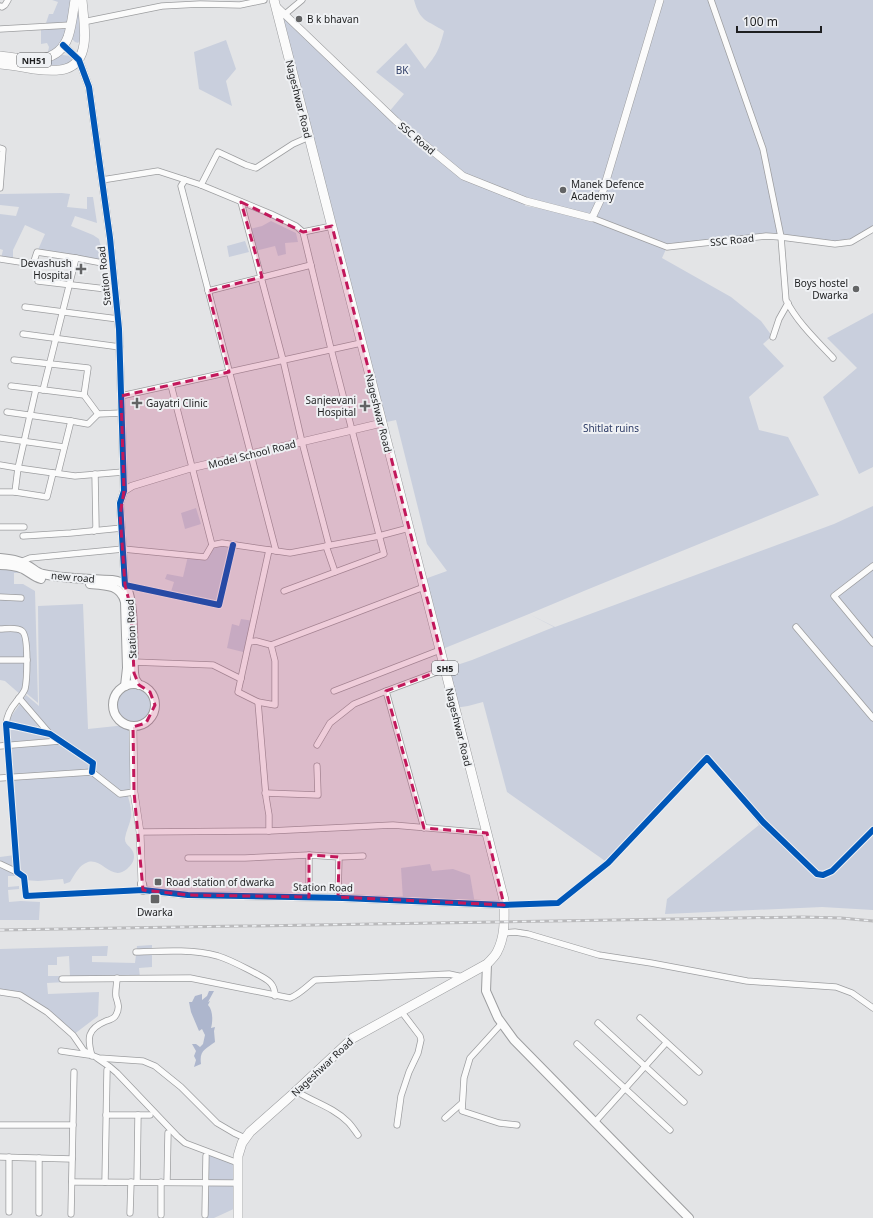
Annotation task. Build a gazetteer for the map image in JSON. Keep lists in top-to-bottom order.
{
  "streets": {
    "main road": [
      "NH51",
      "Nageshwar Road",
      "Station Road",
      "new road",
      "SH5"
    ],
    "street": ["SSC Road", "Model School Road"]
  },
  "crossings": [
    ["NH51", "Station Road"],
    ["Nageshwar Road", "SSC Road"],
    ["Nageshwar Road", "Station Road"],
    ["Nageshwar Road", "Model School Road"],
    ["Station Road", "Model School Road"],
    ["Station Road", "new road"]
  ],
  "parks": ["BK", "Shitlat ruins"],
  "places": {
    "other": ["B k bhavan", "Manek Defence Academy", "Boys hostel Dwarka"],
    "health": ["Devashush Hospital", "Gayatri Clinic", "Sanjeevani Hospital"],
    "transit": ["Road station of dwarka", "Dwarka"]
  },
  "scale_bar": "100 m"
}
